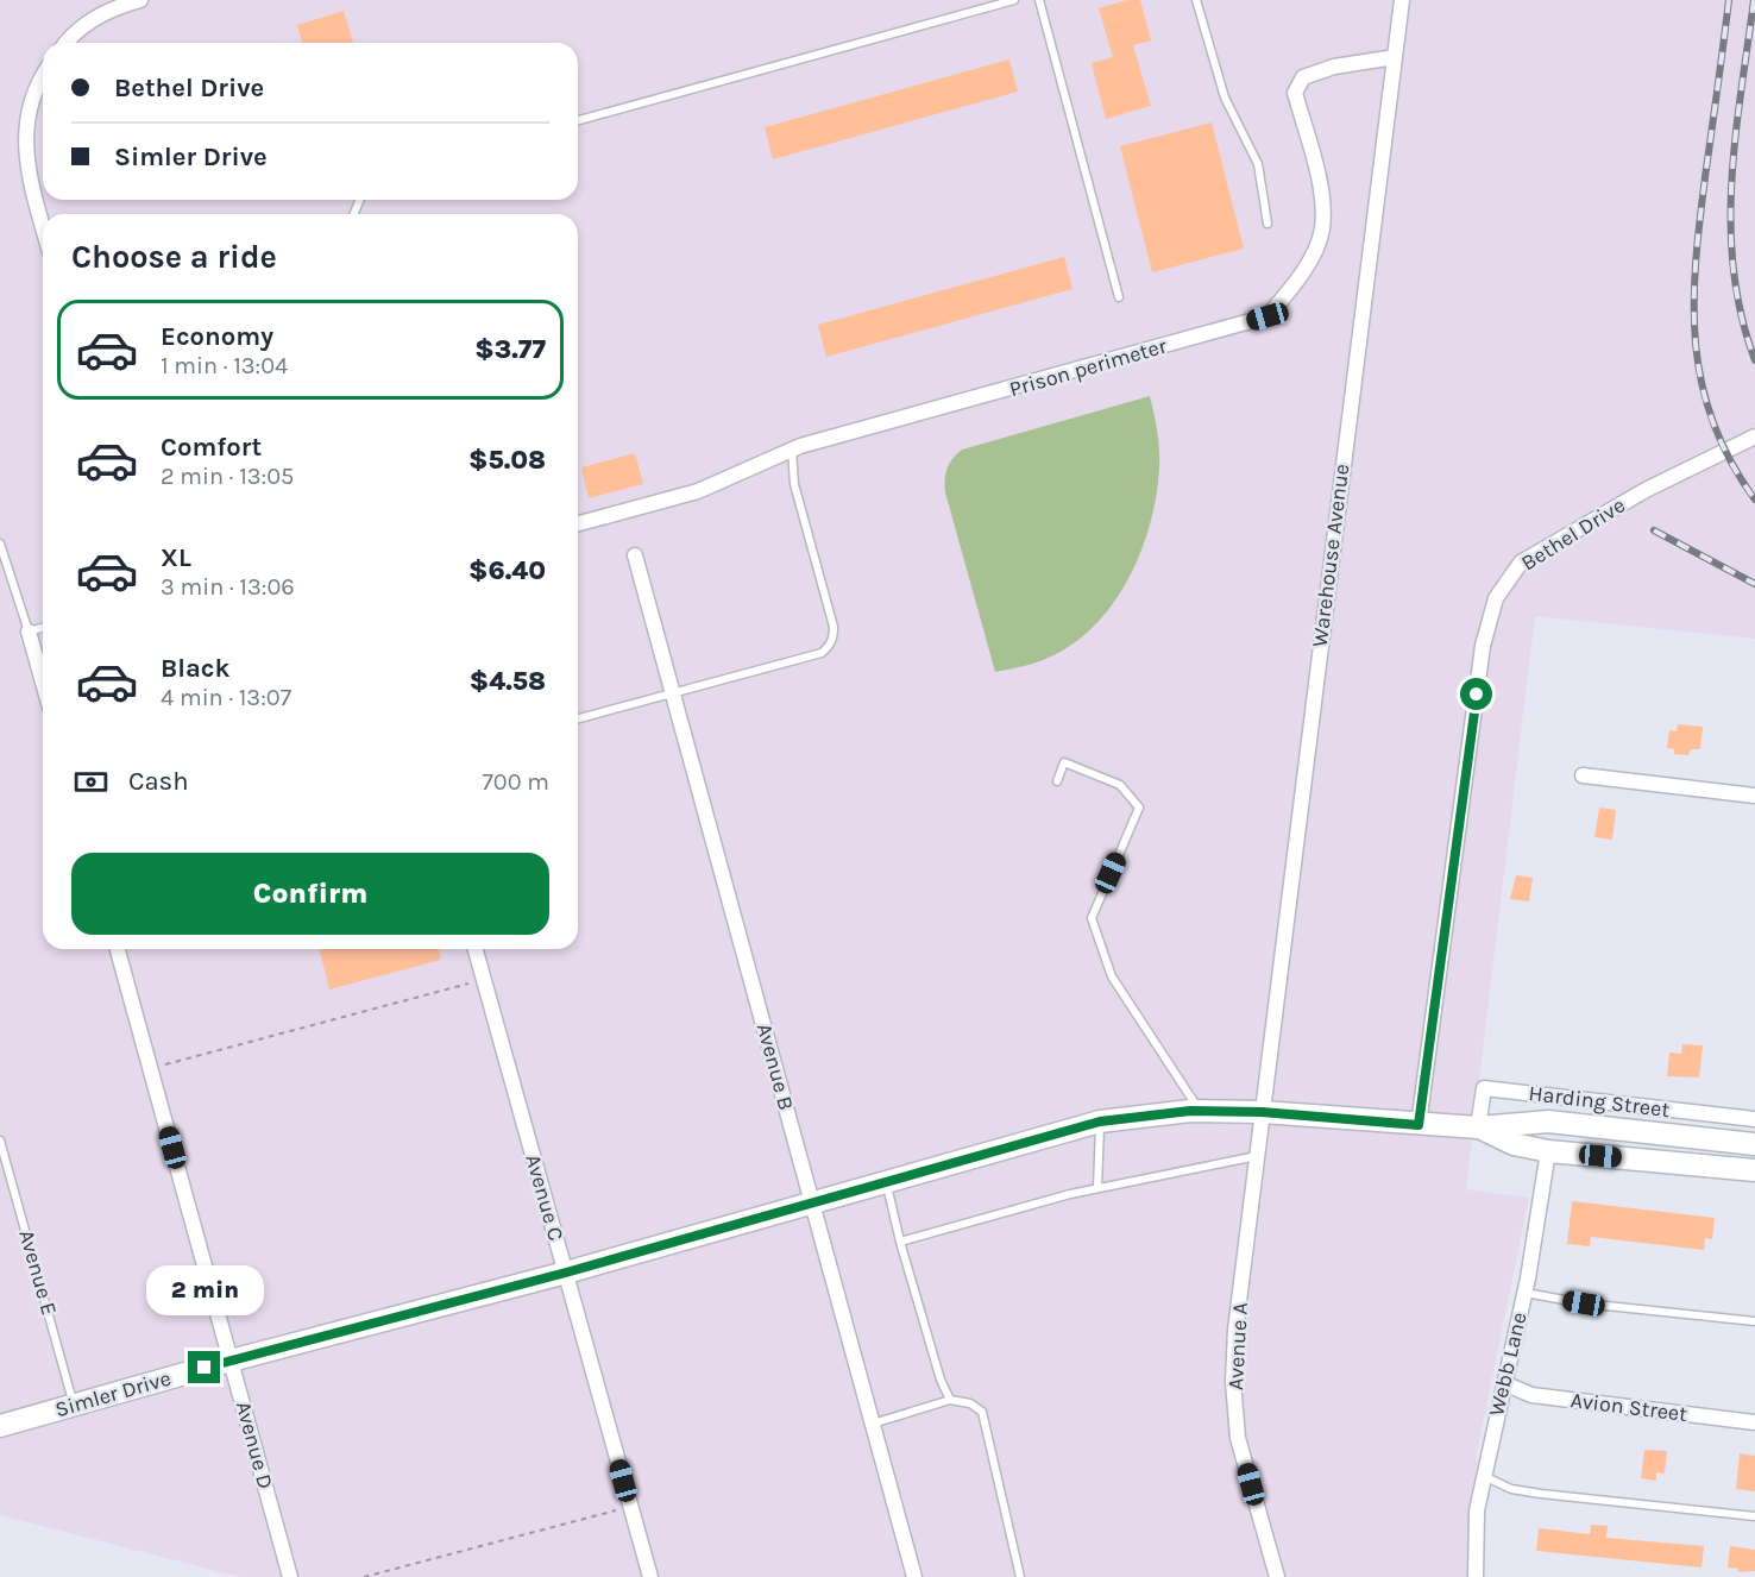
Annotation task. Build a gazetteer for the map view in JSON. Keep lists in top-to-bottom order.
{
  "streets": {
    "street": [
      "Prison perimeter",
      "Bethel Drive",
      "Warehouse Avenue",
      "Avenue B",
      "Harding Street",
      "Avenue C",
      "Avenue A",
      "Webb Lane",
      "Simler Drive",
      "Avion Street",
      "Avenue D"
    ],
    "lane": ["Avenue E"]
  },
  "crossings": [
    ["Prison perimeter", "Warehouse Avenue"],
    ["Bethel Drive", "Simler Drive"],
    ["Warehouse Avenue", "Avenue A"],
    ["Warehouse Avenue", "Simler Drive"],
    ["Avenue B", "Simler Drive"],
    ["Harding Street", "Simler Drive"],
    ["Avenue C", "Simler Drive"],
    ["Avenue E", "Simler Drive"],
    ["Avenue A", "Simler Drive"],
    ["Webb Lane", "Avion Street"],
    ["Simler Drive", "Avenue D"]
  ],
  "page": {
    "banner": ["Bethel Drive", "Simler Drive"],
    "heading": "Choose a ride",
    "list": [
      {
        "name": "Economy",
        "note": "1 min · 13:04",
        "value": "$3.77"
      },
      {
        "name": "Comfort",
        "note": "2 min · 13:05",
        "value": "$5.08"
      },
      {
        "name": "XL",
        "note": "3 min · 13:06",
        "value": "$6.40"
      },
      {
        "name": "Black",
        "note": "4 min · 13:07",
        "value": "$4.58"
      }
    ],
    "pay": ["Cash", "700 m"],
    "buttons": "Confirm",
    "bubble": "2 min"
  }
}
